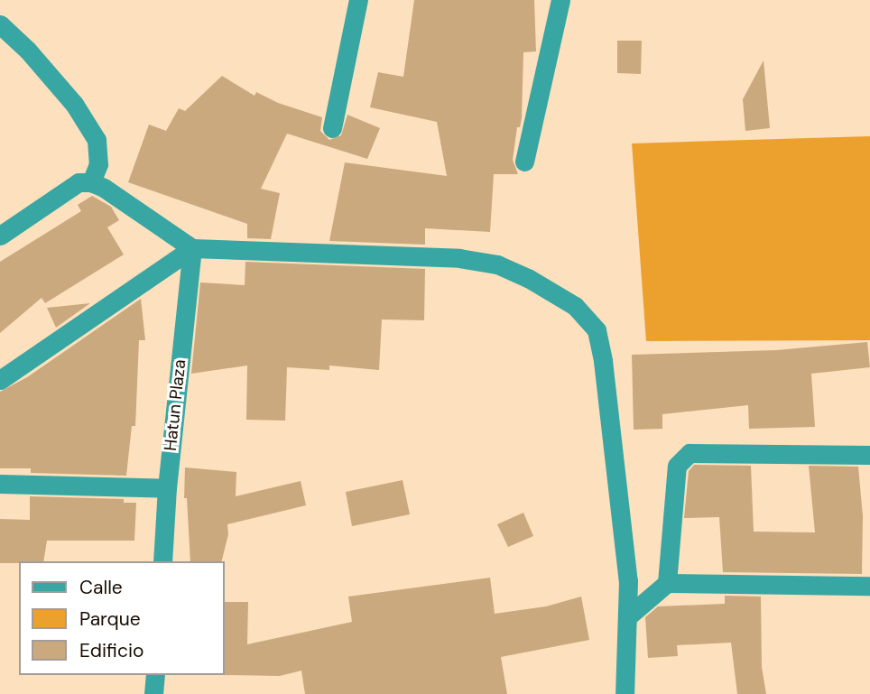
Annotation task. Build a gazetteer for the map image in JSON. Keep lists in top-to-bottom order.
{
  "streets": {
    "street": ["Hatun Plaza"]
  },
  "legend": ["Calle", "Parque", "Edificio"]
}
